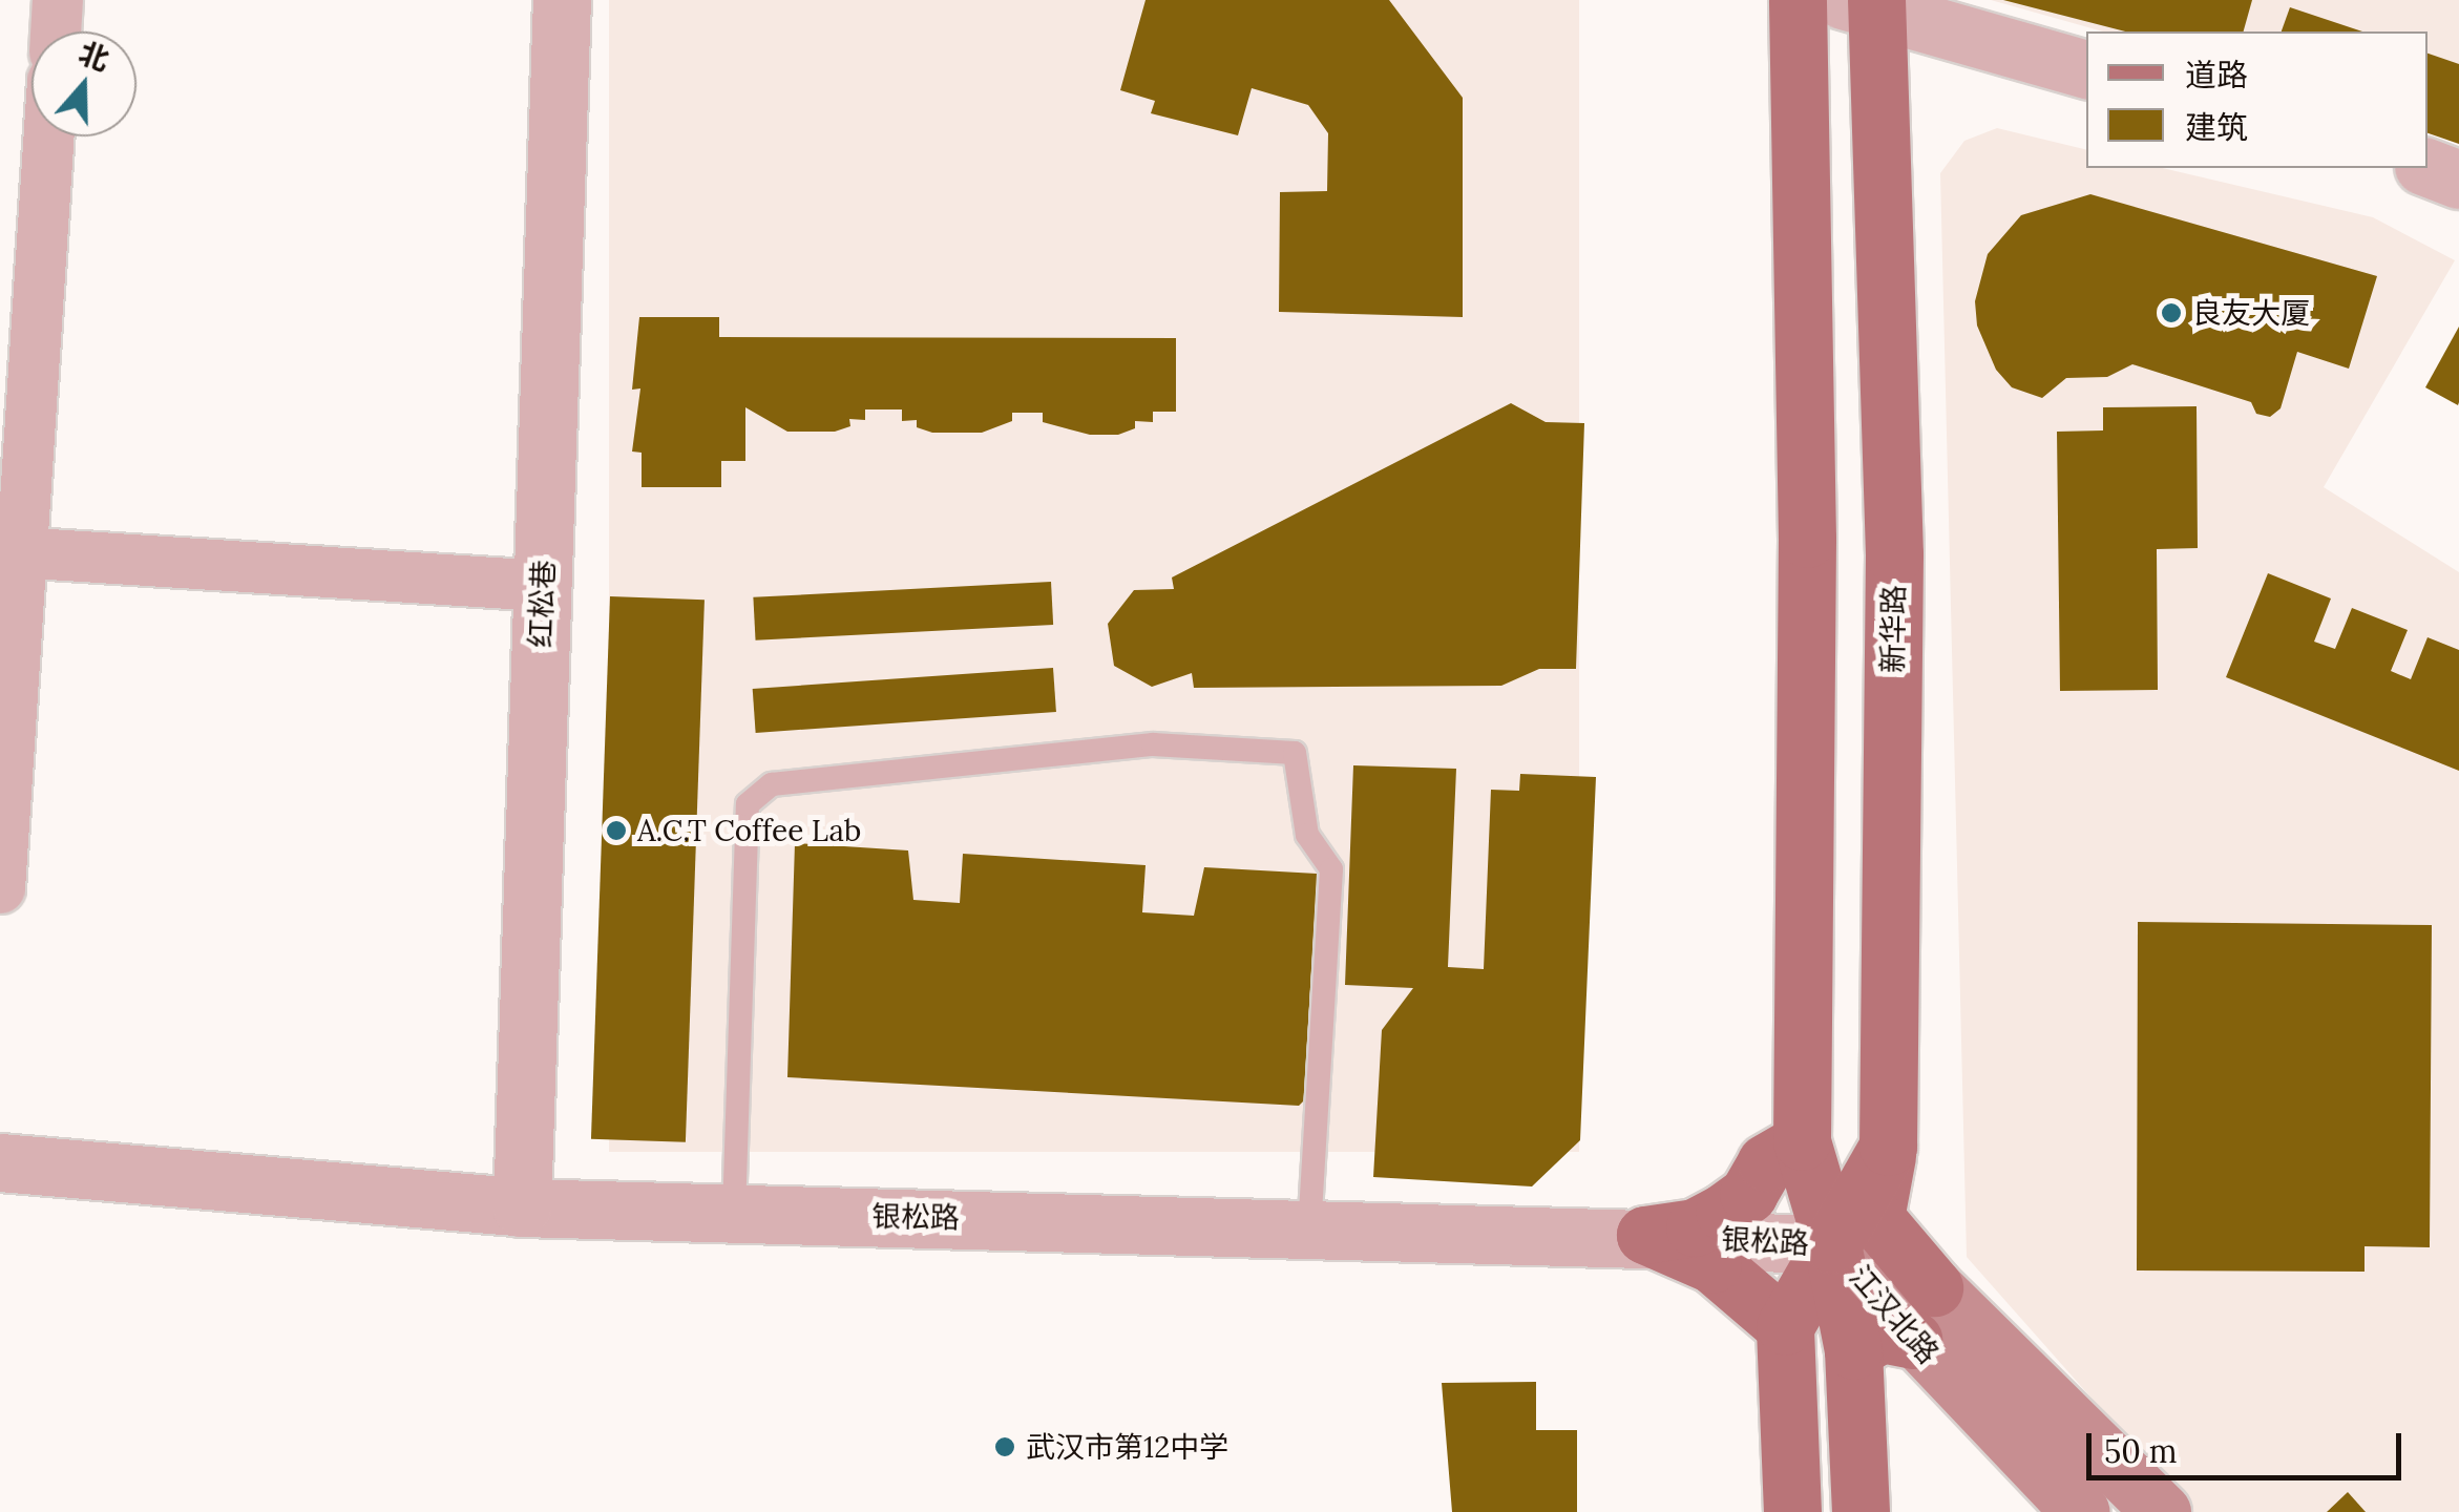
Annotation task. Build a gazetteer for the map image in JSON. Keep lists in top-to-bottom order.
{
  "streets": {
    "main road": ["新华路", "江汉北路"],
    "street": ["红松巷", "银松路"]
  },
  "crossings": [
    ["红松巷", "银松路"],
    ["新华路", "银松路"],
    ["新华路", "江汉北路"],
    ["银松路", "江汉北路"]
  ],
  "places": ["良友大厦", "A.C.T Coffee Lab", "武汉市第12中学"],
  "legend": ["道路", "建筑"],
  "scale_bar": "50 m",
  "north": "top"
}
